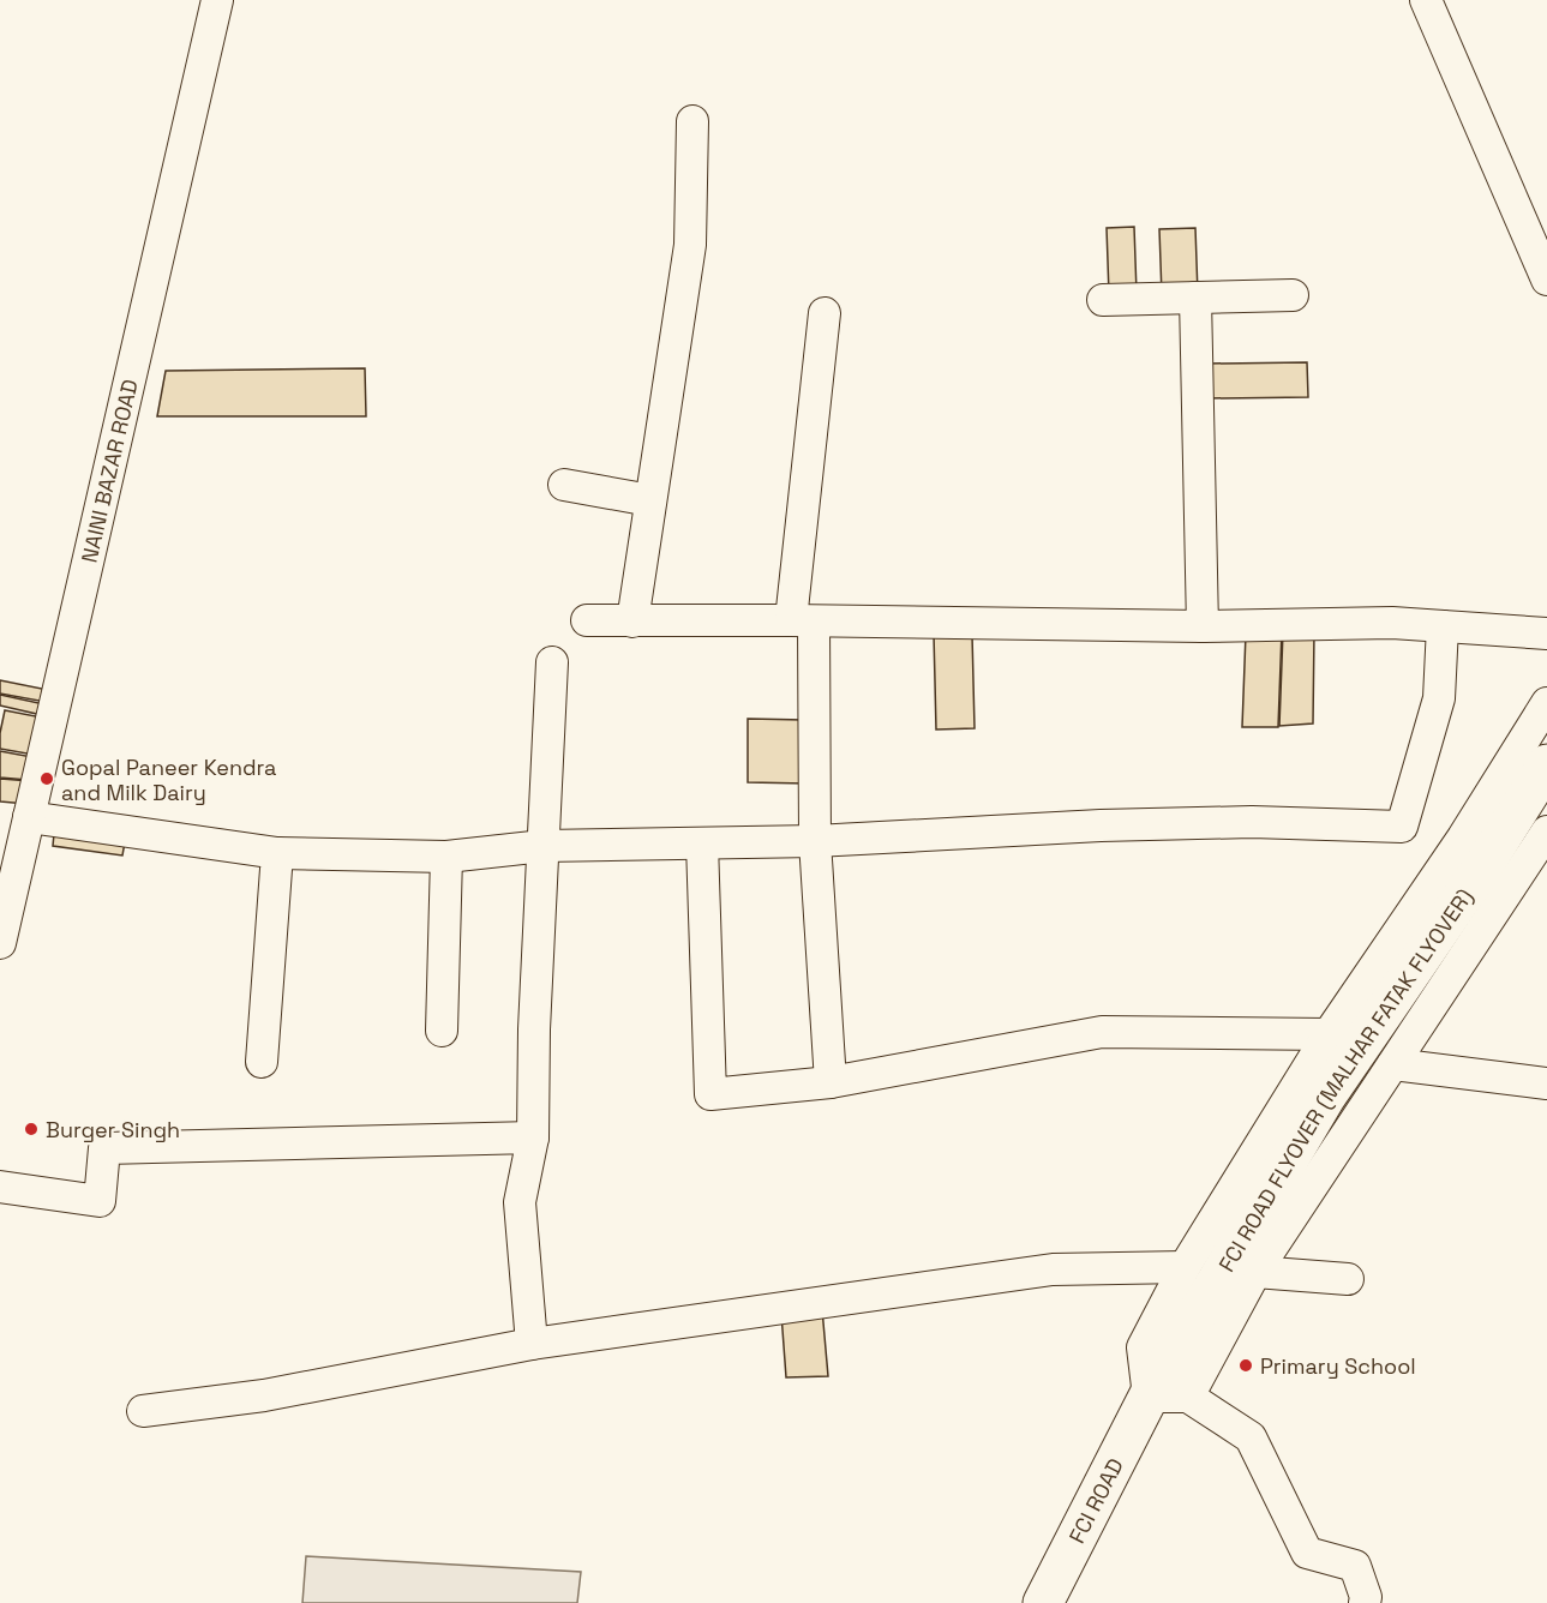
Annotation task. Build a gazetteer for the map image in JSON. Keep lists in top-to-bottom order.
{
  "streets": {
    "main road": ["FCI ROAD FLYOVER (MALHAR FATAK FLYOVER)", "FCI ROAD"],
    "street": ["NAINI BAZAR ROAD"]
  },
  "crossings": [
    ["FCI ROAD FLYOVER (MALHAR FATAK FLYOVER)", "FCI ROAD"]
  ],
  "places": ["Gopal Paneer Kendra and Milk Dairy", "Burger Singh", "Primary School"]
}
